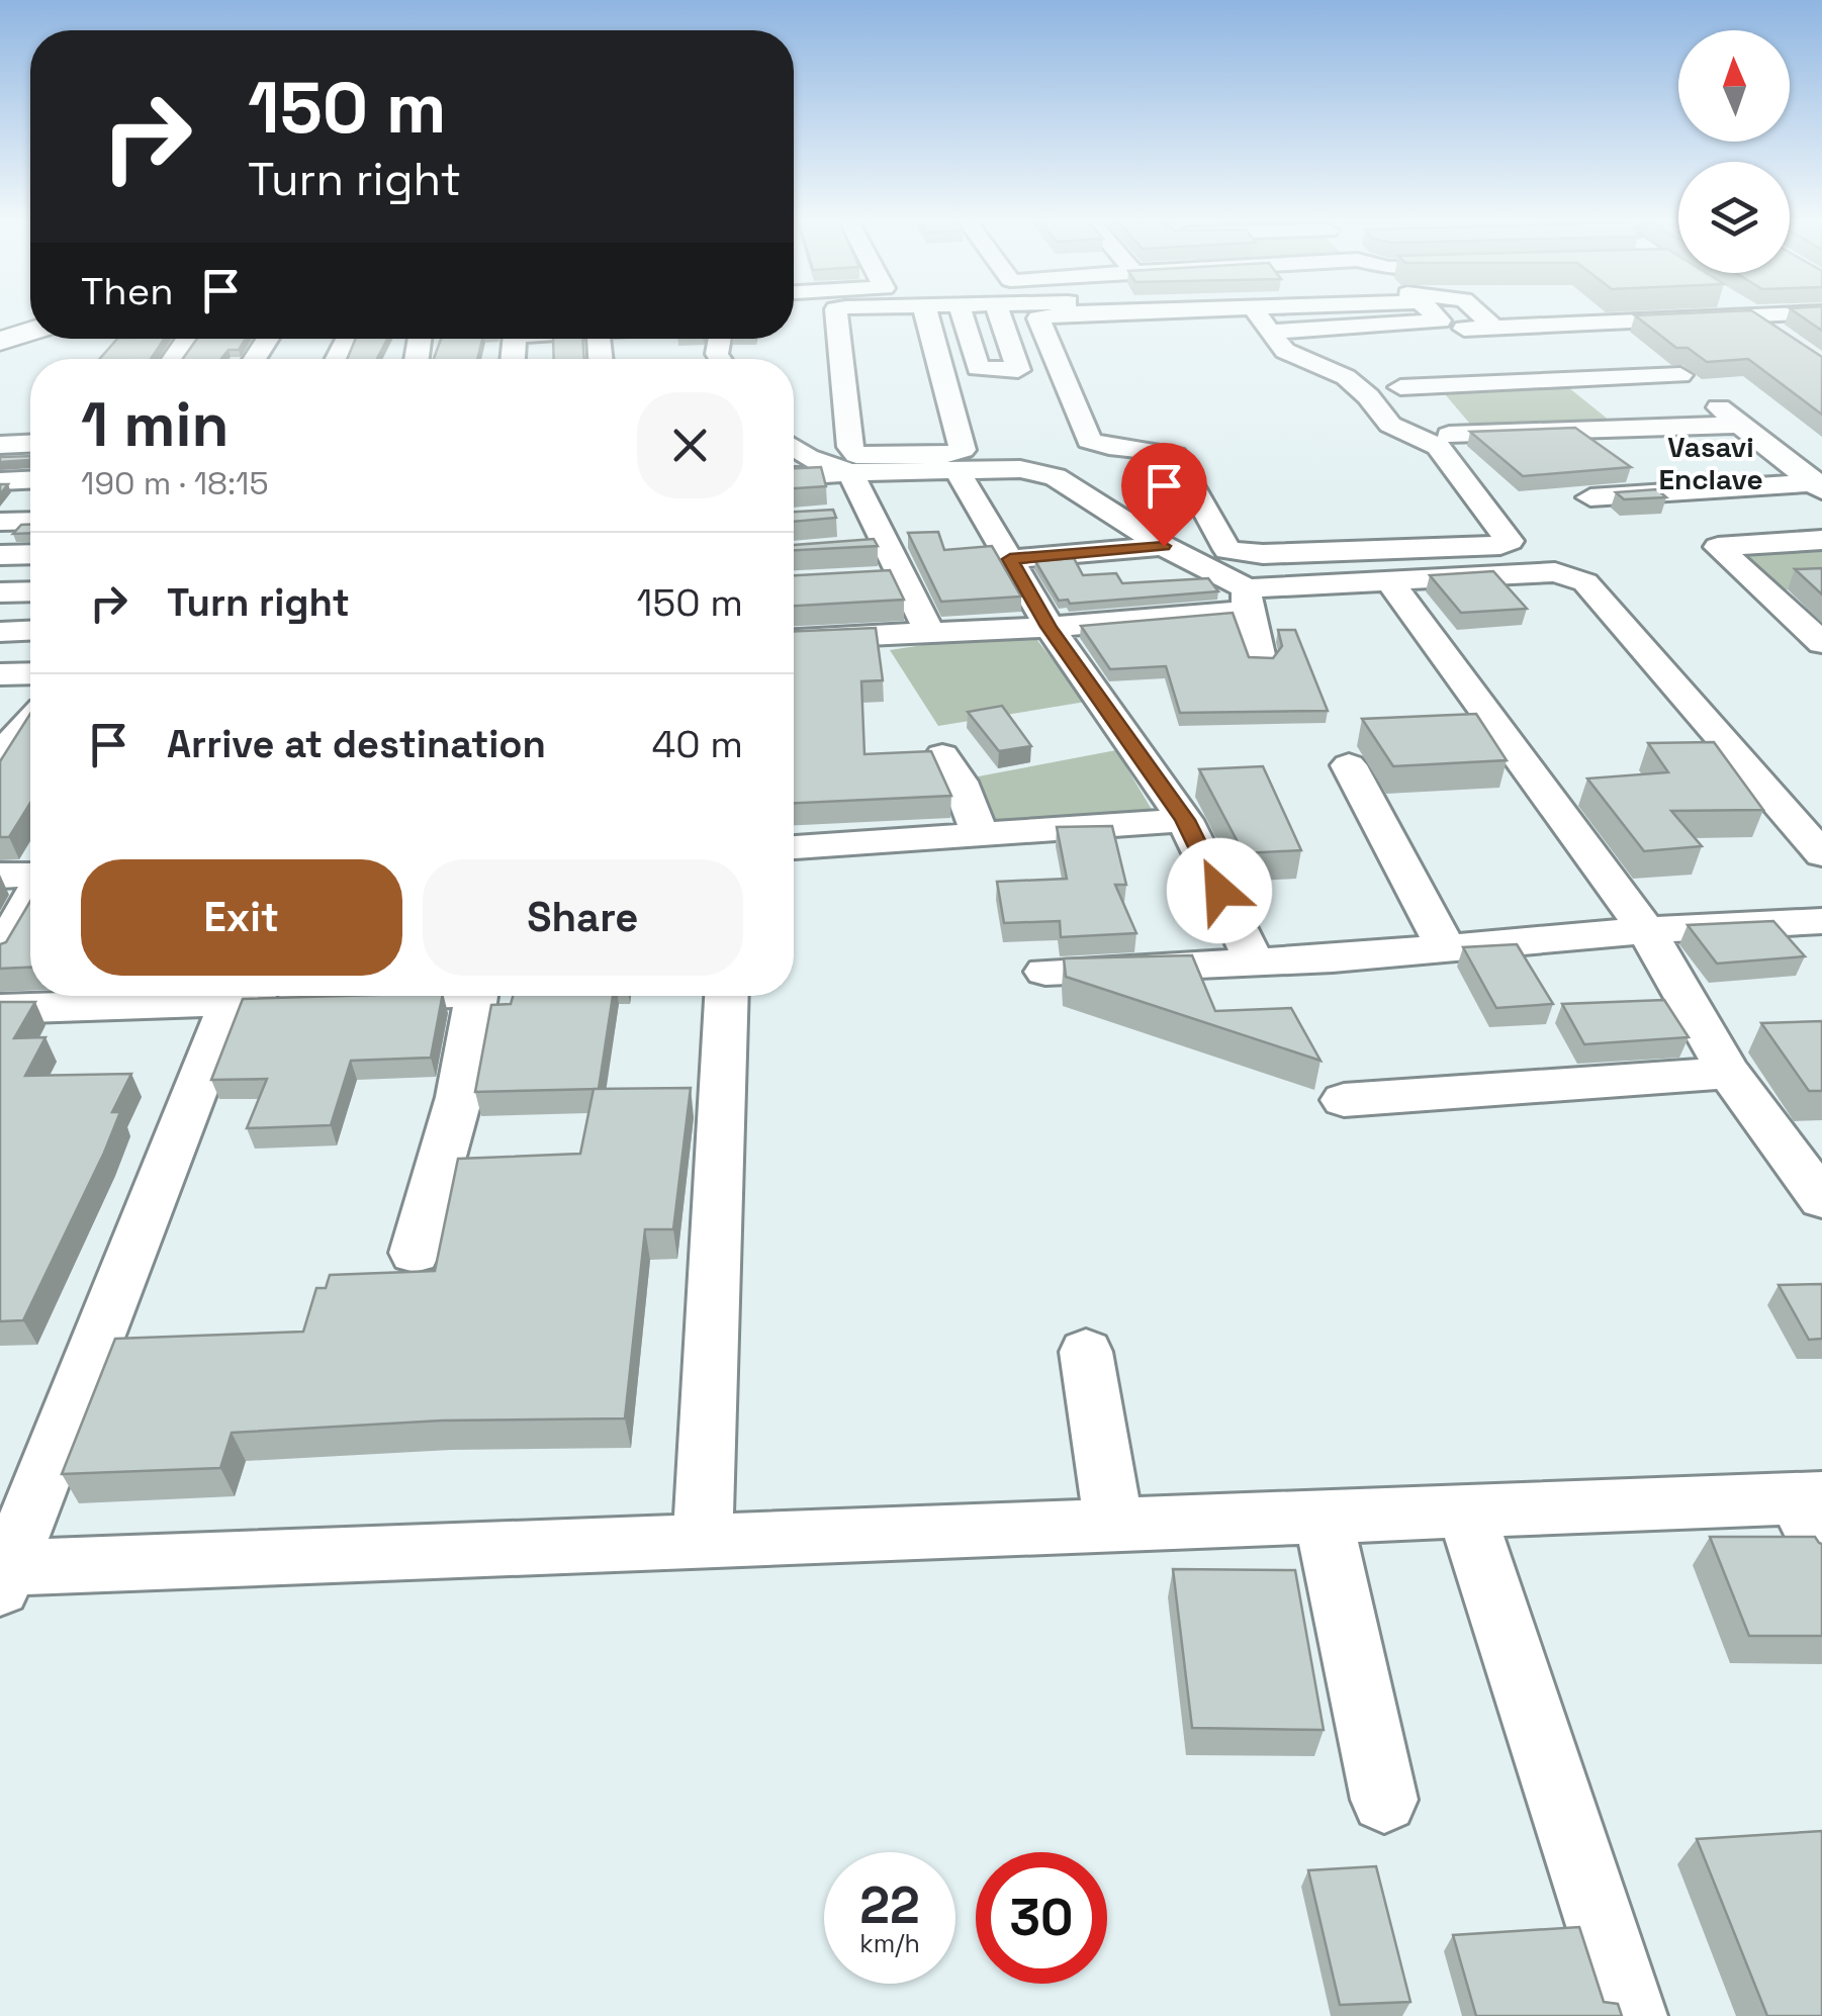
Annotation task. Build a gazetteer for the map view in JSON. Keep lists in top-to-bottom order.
{
  "districts": ["Vasavi Enclave"],
  "north": "top",
  "page": {
    "turn": ["150 m", "Turn right"],
    "then": "Then",
    "heading": ["1 min", "190 m · 18:15"],
    "list": [
      {
        "name": "Turn right",
        "value": "150 m"
      },
      {
        "name": "Arrive at destination",
        "value": "40 m"
      }
    ],
    "buttons": ["Exit", "Share"],
    "speed": "22 km/h",
    "limit": "30"
  }
}
